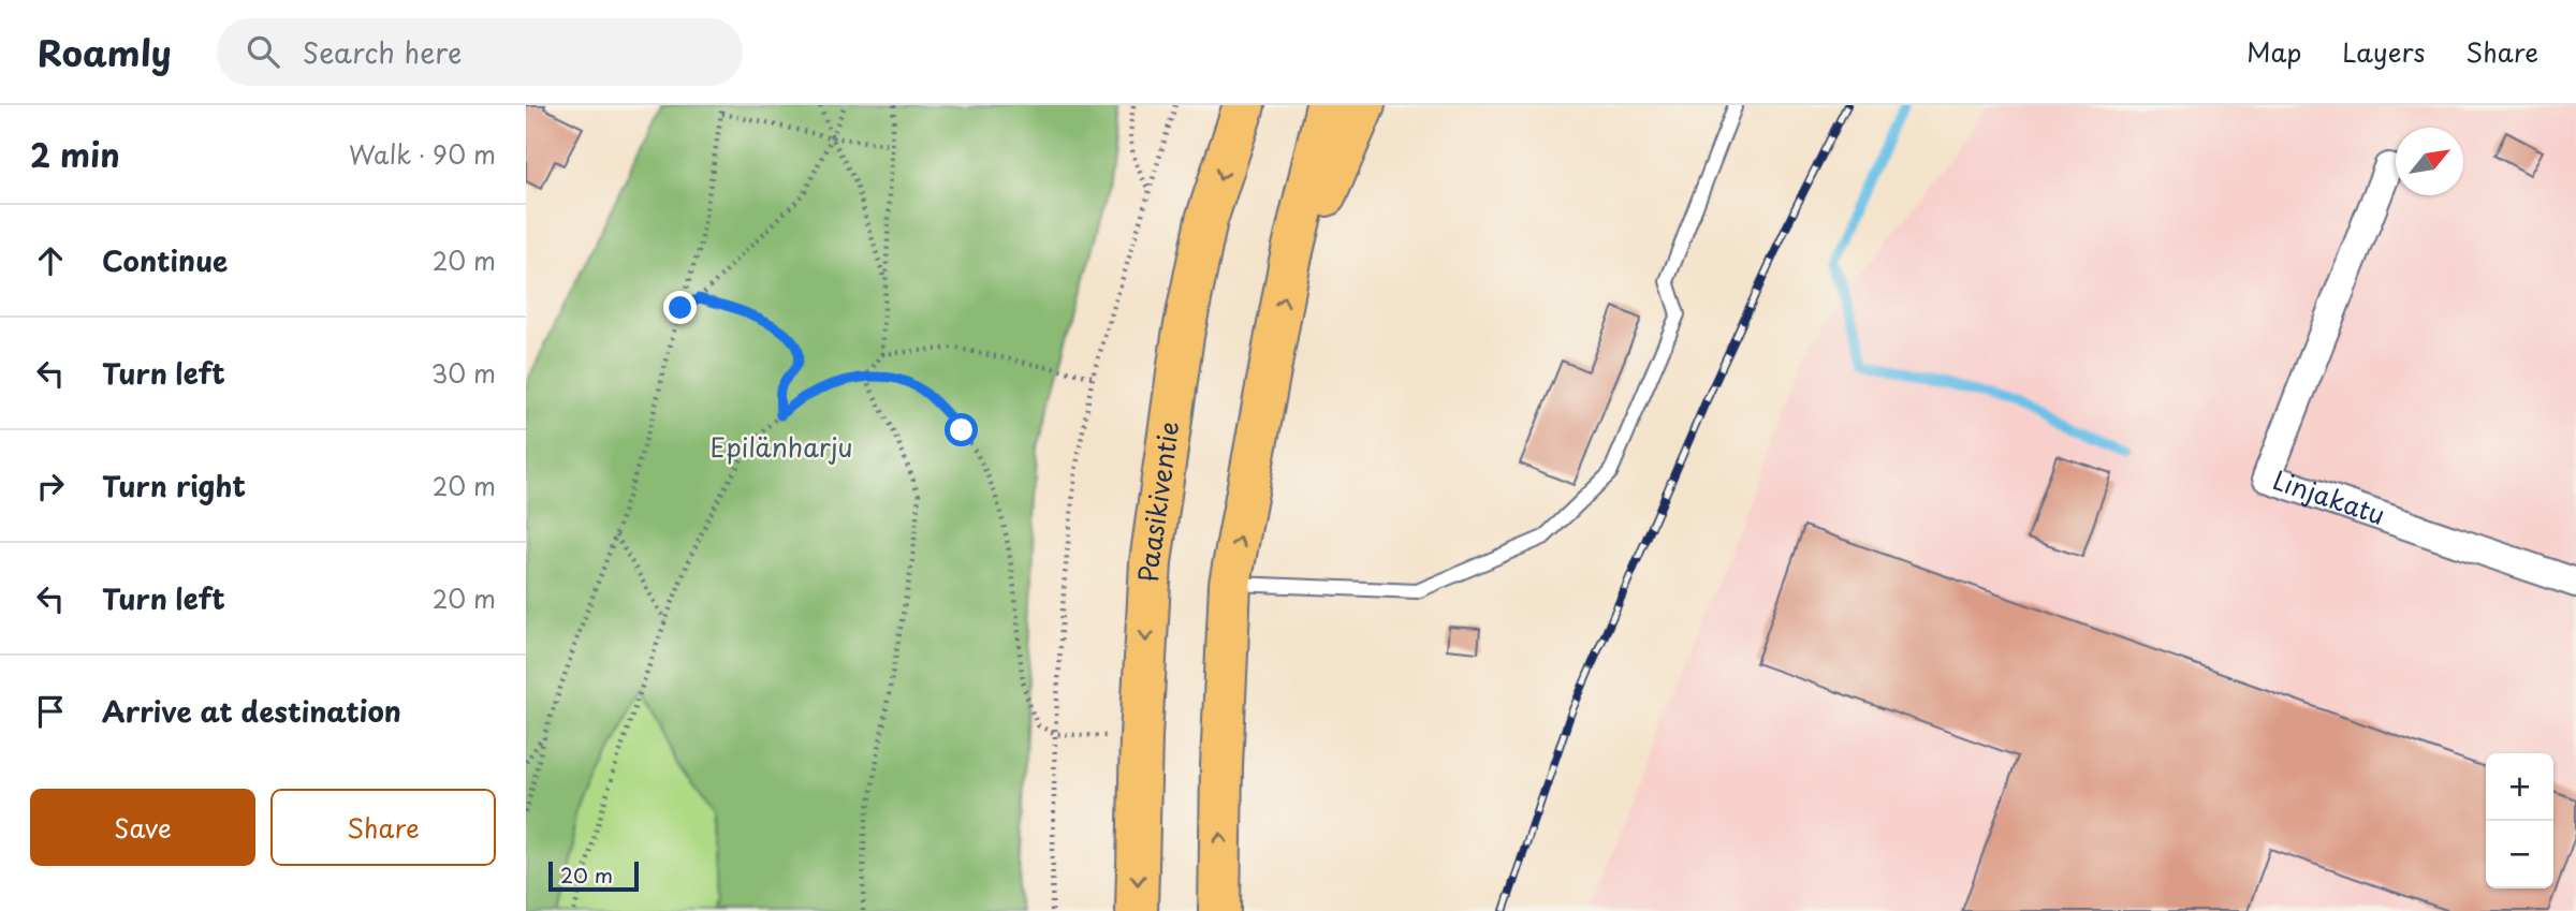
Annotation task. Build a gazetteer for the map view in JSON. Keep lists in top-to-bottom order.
{
  "streets": {
    "highway": ["Paasikiventie"],
    "street": ["Linjakatu"]
  },
  "parks": ["Epilänharju"],
  "scale_bar": "20 m",
  "north": "top right",
  "page": {
    "header": "Roamly",
    "search": "Search here",
    "nav": ["Map", "Layers", "Share"],
    "heading": ["2 min", "Walk · 90 m"],
    "list": [
      ["Continue", "20 m"],
      ["Turn left", "30 m"],
      ["Turn right", "20 m"],
      ["Turn left", "20 m"],
      "Arrive at destination"
    ],
    "map_buttons": ["+", "−"],
    "buttons": ["Save", "Share"],
    "scale": "20 m"
  }
}
